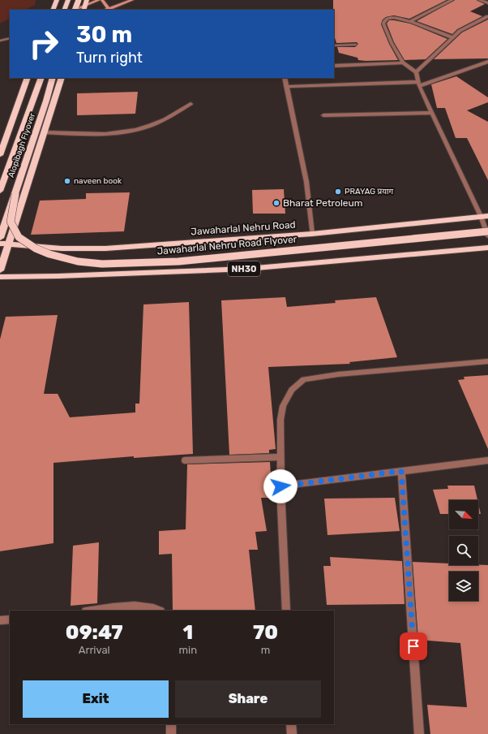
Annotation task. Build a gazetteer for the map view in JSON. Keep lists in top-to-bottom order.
{
  "streets": {
    "highway": [
      "Alopibagh Flyover",
      "Jawaharlal Nehru Road",
      "Jawaharlal Nehru Road Flyover",
      "NH30"
    ]
  },
  "crossings": [
    ["Alopibagh Flyover", "Jawaharlal Nehru Road Flyover"]
  ],
  "places": ["naveen book", "PRAYAG प्रयाग", "Bharat Petroleum"],
  "north": "bottom right",
  "page": {
    "turn": ["30 m", "Turn right"],
    "eta": [
      "09:47",
      "Arrival",
      "1",
      "min",
      "70",
      "m"
    ],
    "buttons": ["Exit", "Share"]
  }
}
